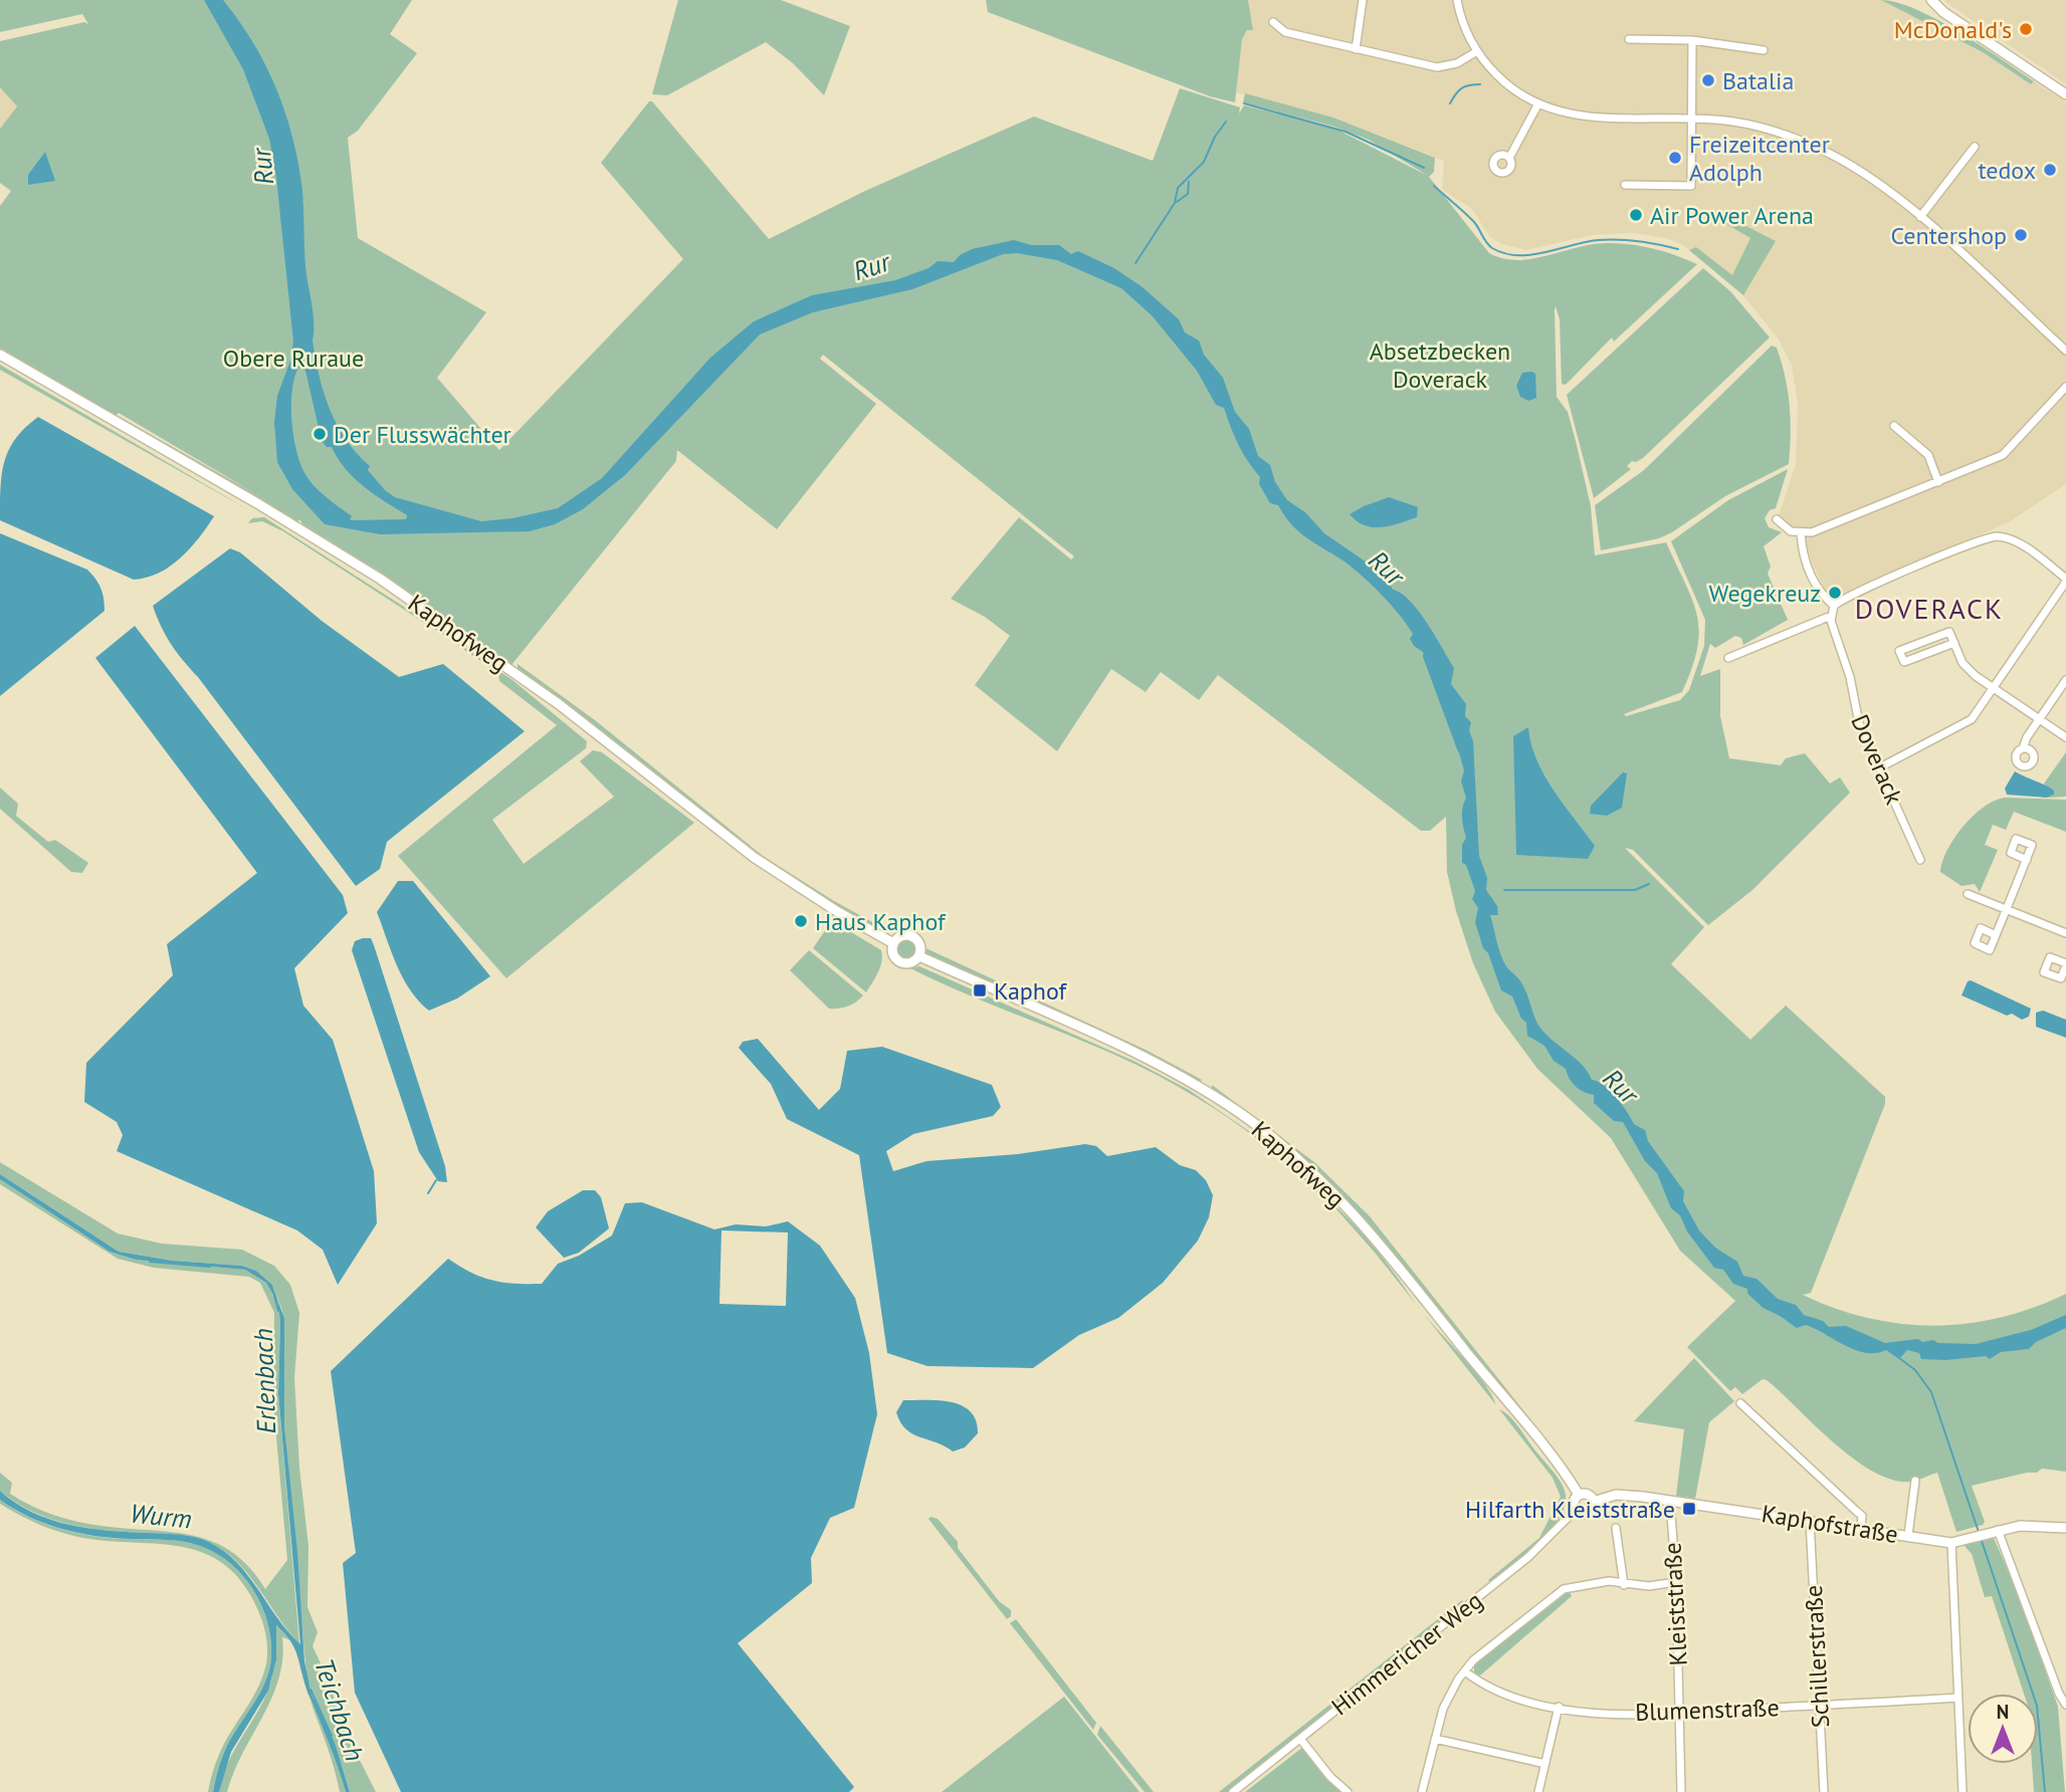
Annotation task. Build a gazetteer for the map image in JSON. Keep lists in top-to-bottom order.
{
  "streets": {
    "main road": ["Kaphofweg", "Kaphofstraße"],
    "street": [
      "Doverack",
      "Kleiststraße",
      "Himmericher Weg",
      "Schillerstraße",
      "Blumenstraße"
    ]
  },
  "crossings": [
    ["Kaphofweg", "Kaphofstraße"],
    ["Kaphofweg", "Himmericher Weg"],
    ["Kaphofstraße", "Kleiststraße"],
    ["Kaphofstraße", "Himmericher Weg"],
    ["Kaphofstraße", "Schillerstraße"],
    ["Kleiststraße", "Blumenstraße"],
    ["Schillerstraße", "Blumenstraße"]
  ],
  "districts": ["DOVERACK"],
  "water": [
    "Rur",
    "Erlenbach",
    "Wurm",
    "Teichbach"
  ],
  "parks": ["Absetzbecken Doverack", "Obere Ruraue"],
  "places": {
    "other": [
      "McDonald's",
      "Batalia",
      "Freizeitcenter Adolph",
      "tedox",
      "Air Power Arena",
      "Centershop",
      "Der Flusswächter",
      "Wegekreuz",
      "Haus Kaphof"
    ],
    "transit": ["Kaphof", "Hilfarth Kleiststraße"]
  },
  "north": "top"
}
